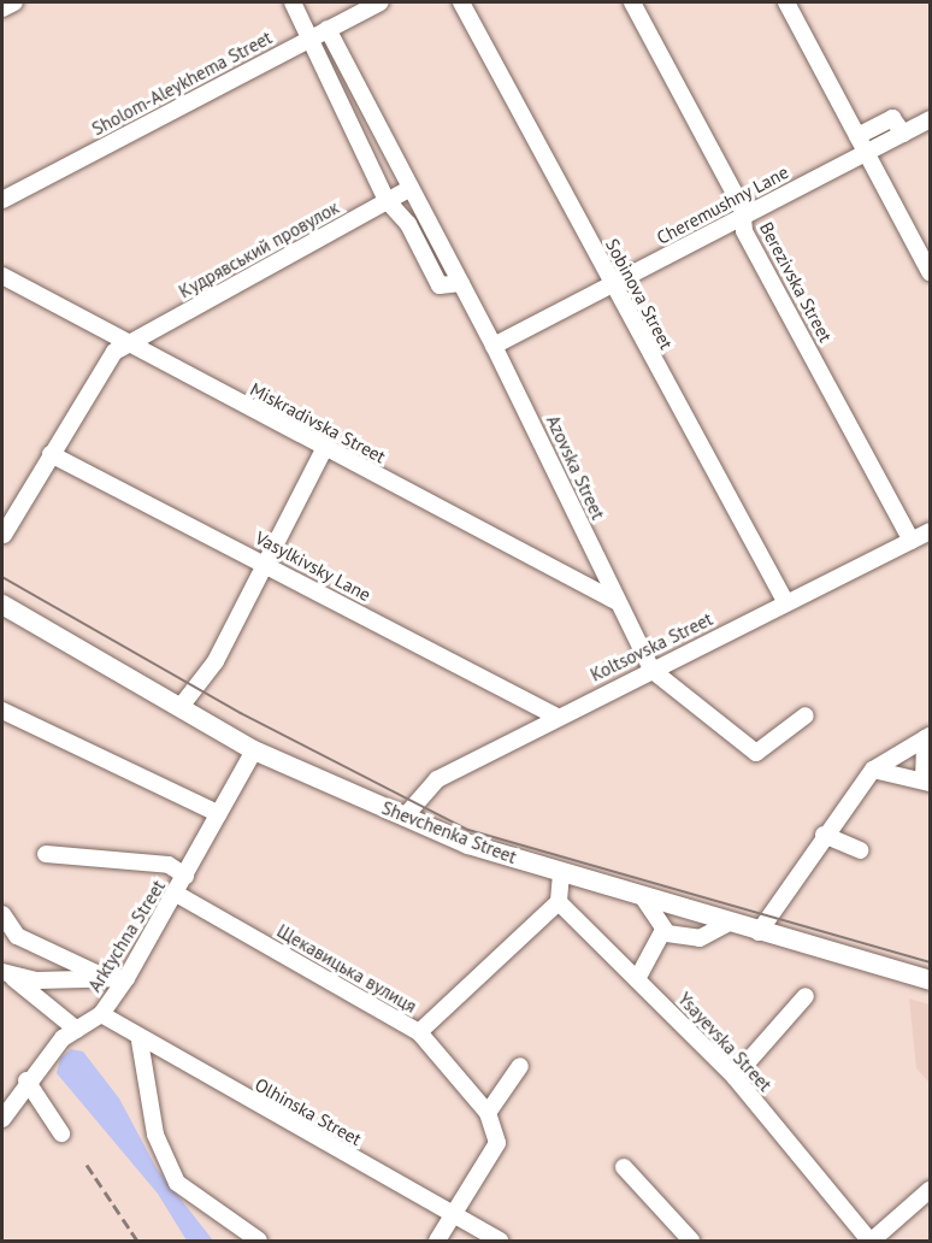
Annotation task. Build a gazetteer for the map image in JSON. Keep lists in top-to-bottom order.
{
  "streets": {
    "main road": ["Shevchenka Street"],
    "street": [
      "Sholom-Aleykhema Street",
      "Cheremushny Lane",
      "Кудрявський провулок",
      "Berezivska Street",
      "Sobinova Street",
      "Miskradivska Street",
      "Azovska Street",
      "Vasylkivsky Lane",
      "Koltsovska Street",
      "Arktychna Street",
      "Щекавицька вулиця",
      "Ysayevska Street",
      "Olhinska Street"
    ]
  },
  "crossings": [
    ["Sholom-Aleykhema Street", "Azovska Street"],
    ["Cheremushny Lane", "Berezivska Street"],
    ["Cheremushny Lane", "Sobinova Street"],
    ["Cheremushny Lane", "Azovska Street"],
    ["Кудрявський провулок", "Miskradivska Street"],
    ["Кудрявський провулок", "Azovska Street"],
    ["Кудрявський провулок", "Vasylkivsky Lane"],
    ["Berezivska Street", "Koltsovska Street"],
    ["Sobinova Street", "Koltsovska Street"],
    ["Miskradivska Street", "Azovska Street"],
    ["Azovska Street", "Koltsovska Street"],
    ["Vasylkivsky Lane", "Koltsovska Street"],
    ["Koltsovska Street", "Shevchenka Street"],
    ["Shevchenka Street", "Arktychna Street"],
    ["Arktychna Street", "Щекавицька вулиця"],
    ["Arktychna Street", "Olhinska Street"],
    ["Щекавицька вулиця", "Olhinska Street"]
  ]
}
